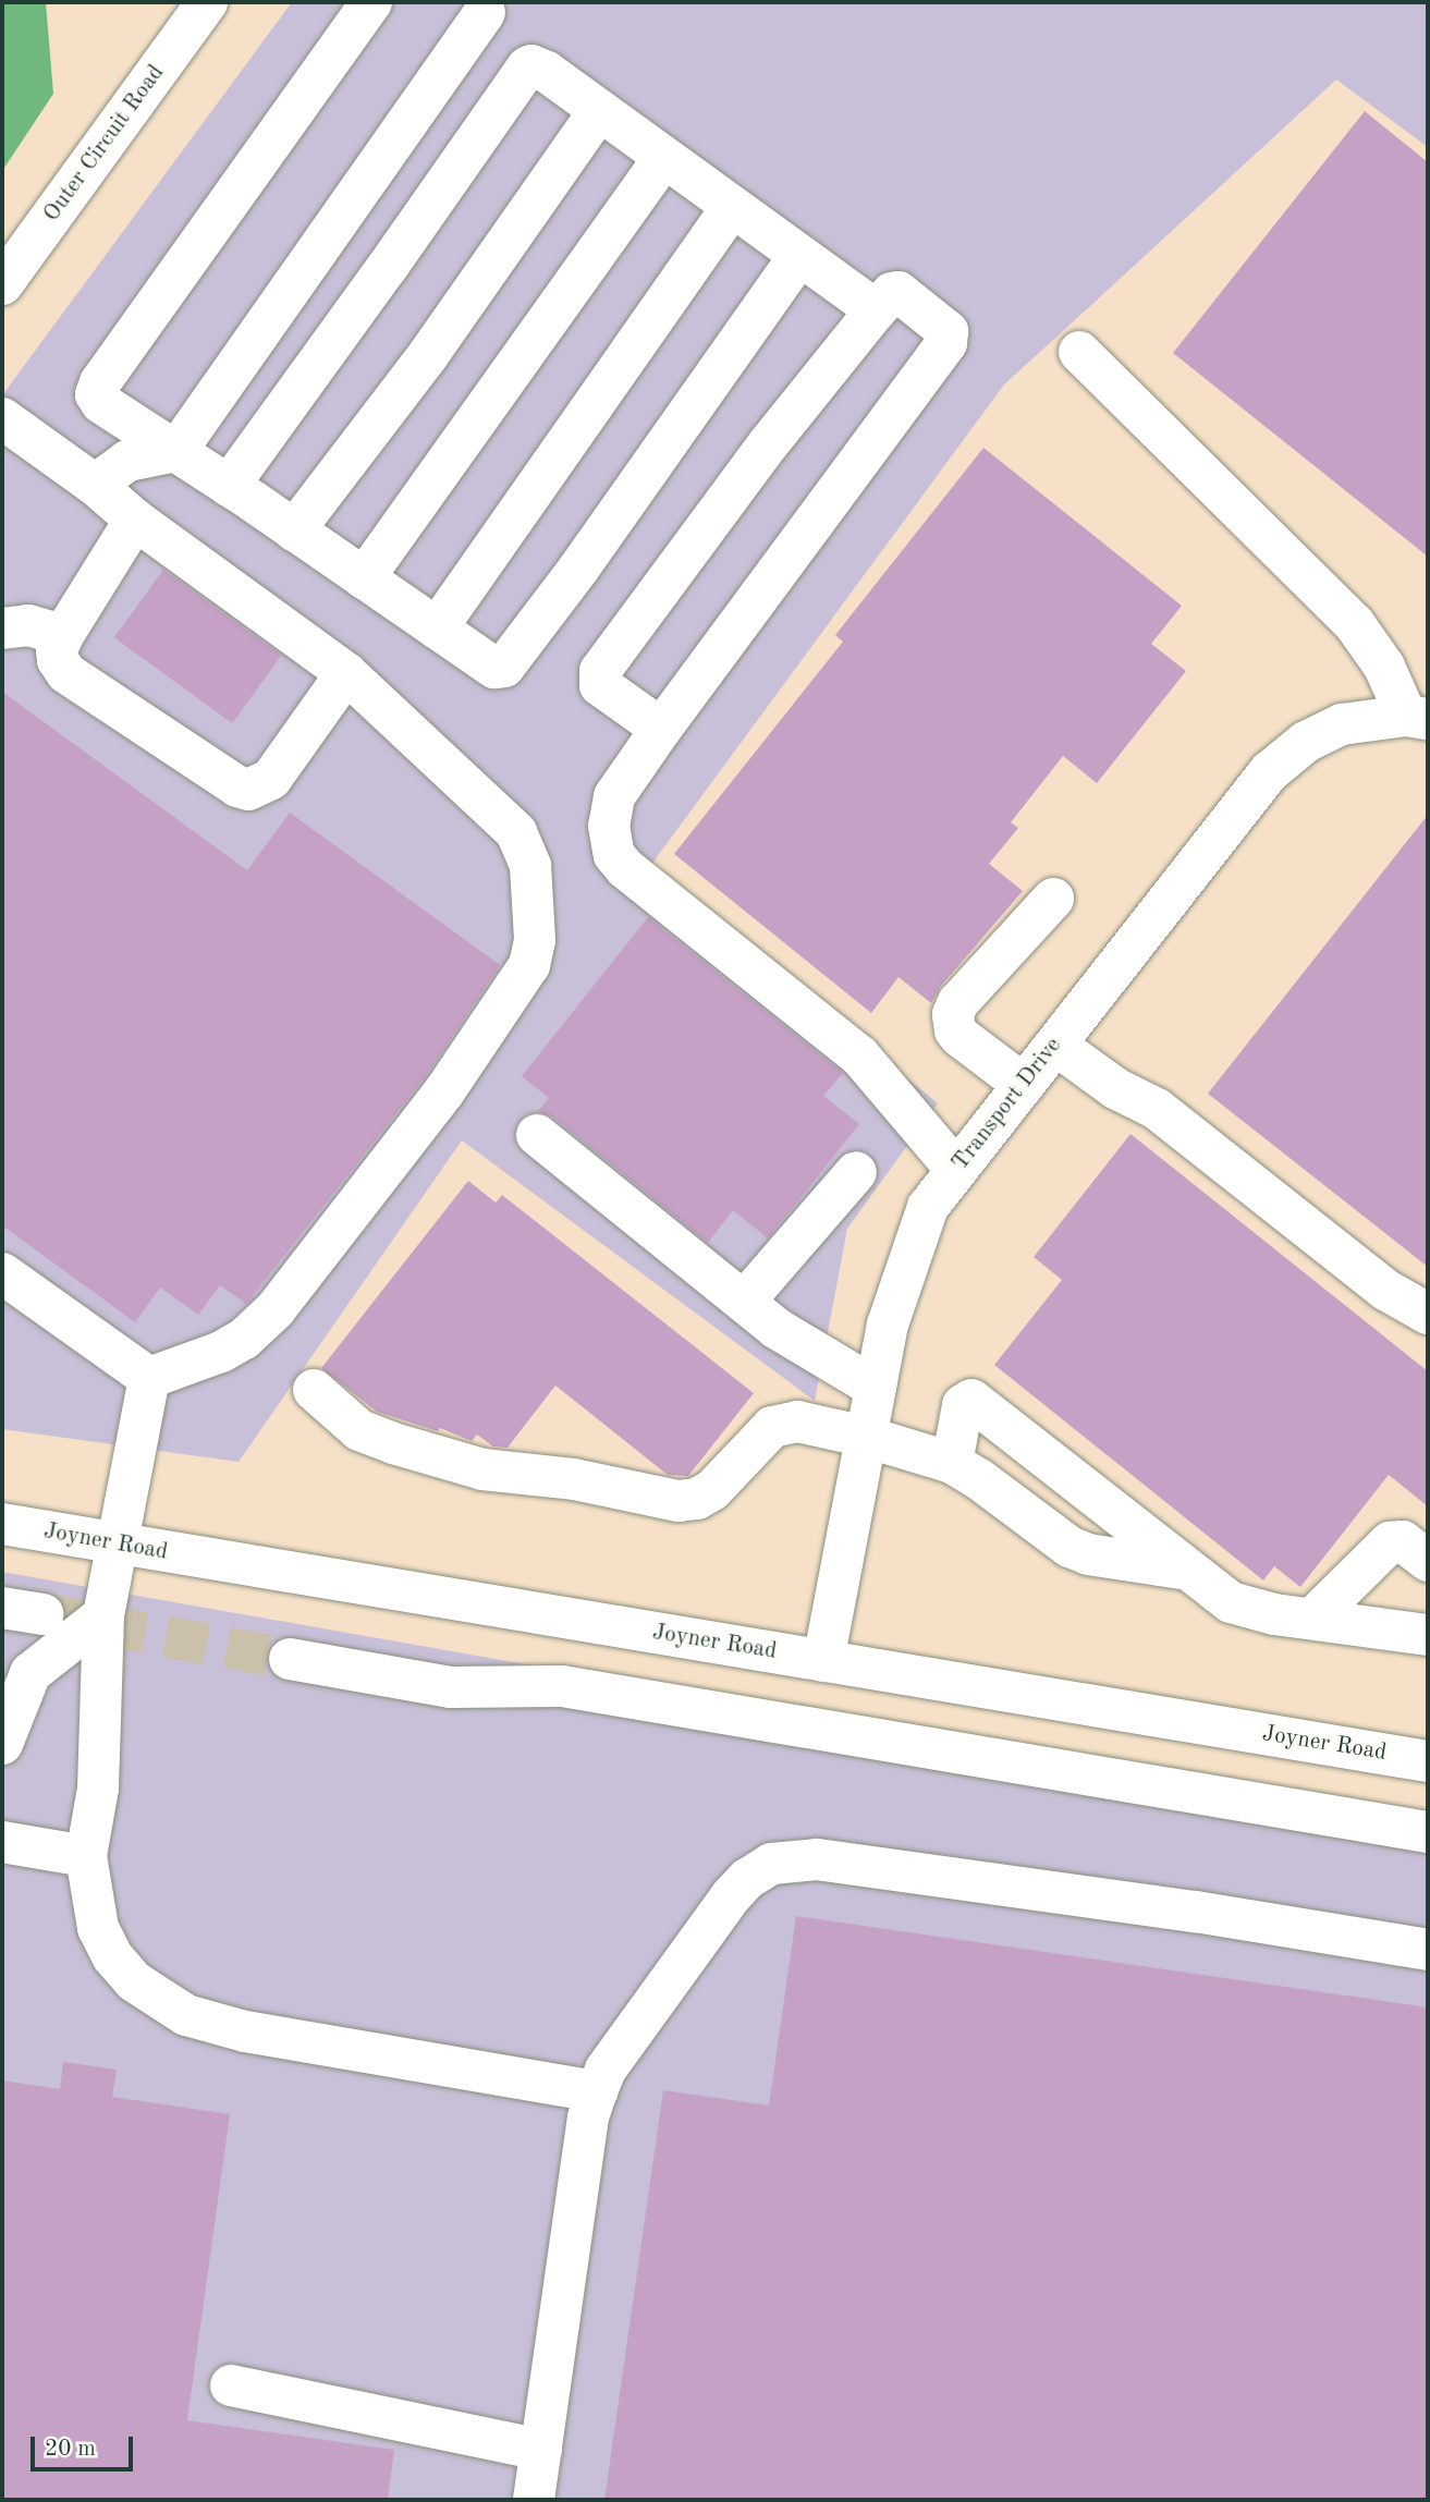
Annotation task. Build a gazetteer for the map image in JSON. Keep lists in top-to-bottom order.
{
  "streets": {
    "street": ["Outer Circuit Road", "Transport Drive", "Joyner Road"]
  },
  "crossings": [
    ["Transport Drive", "Joyner Road"]
  ],
  "scale_bar": "20 m"
}
